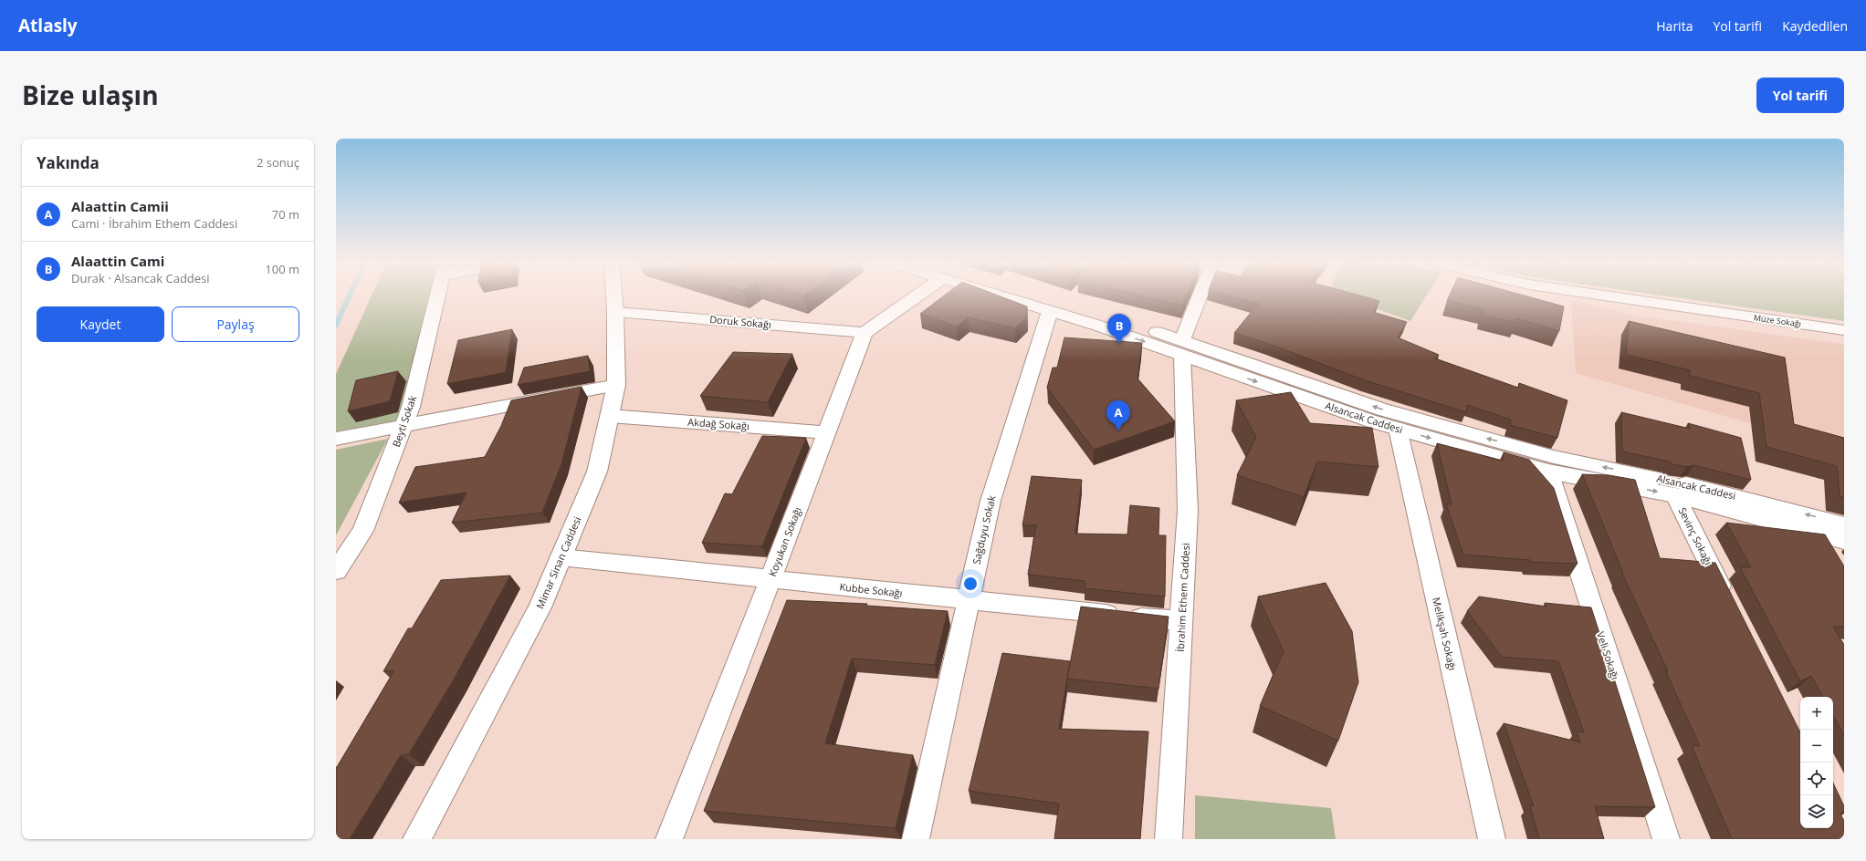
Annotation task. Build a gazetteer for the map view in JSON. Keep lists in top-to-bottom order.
{
  "streets": {
    "street": [
      "Müze Sokağı",
      "Doruk Sokağı",
      "Alsancak Caddesi",
      "Beyti Sokak",
      "Akdağ Sokağı",
      "Sağduyu Sokak",
      "Sevinç Sokağı",
      "Koyukan Sokağı",
      "Mimar Sinan Caddesi",
      "Kubbe Sokağı",
      "İbrahim Ethem Caddesi",
      "Melikşah Sokağı",
      "Veli Sokağı"
    ]
  },
  "crossings": [
    ["Doruk Sokağı", "Koyukan Sokağı"],
    ["Doruk Sokağı", "Mimar Sinan Caddesi"],
    ["Alsancak Caddesi", "Sağduyu Sokak"],
    ["Alsancak Caddesi", "Sevinç Sokağı"],
    ["Alsancak Caddesi", "İbrahim Ethem Caddesi"],
    ["Alsancak Caddesi", "Melikşah Sokağı"],
    ["Alsancak Caddesi", "Veli Sokağı"],
    ["Akdağ Sokağı", "Koyukan Sokağı"],
    ["Akdağ Sokağı", "Mimar Sinan Caddesi"],
    ["Sağduyu Sokak", "Kubbe Sokağı"],
    ["Koyukan Sokağı", "Kubbe Sokağı"],
    ["Mimar Sinan Caddesi", "Kubbe Sokağı"],
    ["Kubbe Sokağı", "İbrahim Ethem Caddesi"]
  ],
  "page": {
    "header": "Atlasly",
    "nav": ["Harita", "Yol tarifi", "Kaydedilen"],
    "title": "Bize ulaşın",
    "buttons": [
      "Yol tarifi",
      ["Kaydet", "Paylaş"]
    ],
    "heading": ["Yakında", "2 sonuç"],
    "list": [
      {
        "mark": "A",
        "name": "Alaattin Camii",
        "note": "Cami · İbrahim Ethem Caddesi",
        "value": "70 m"
      },
      {
        "mark": "B",
        "name": "Alaattin Cami",
        "note": "Durak · Alsancak Caddesi",
        "value": "100 m"
      }
    ],
    "pins": ["B", "A"],
    "map_buttons": ["+", "−"]
  }
}
